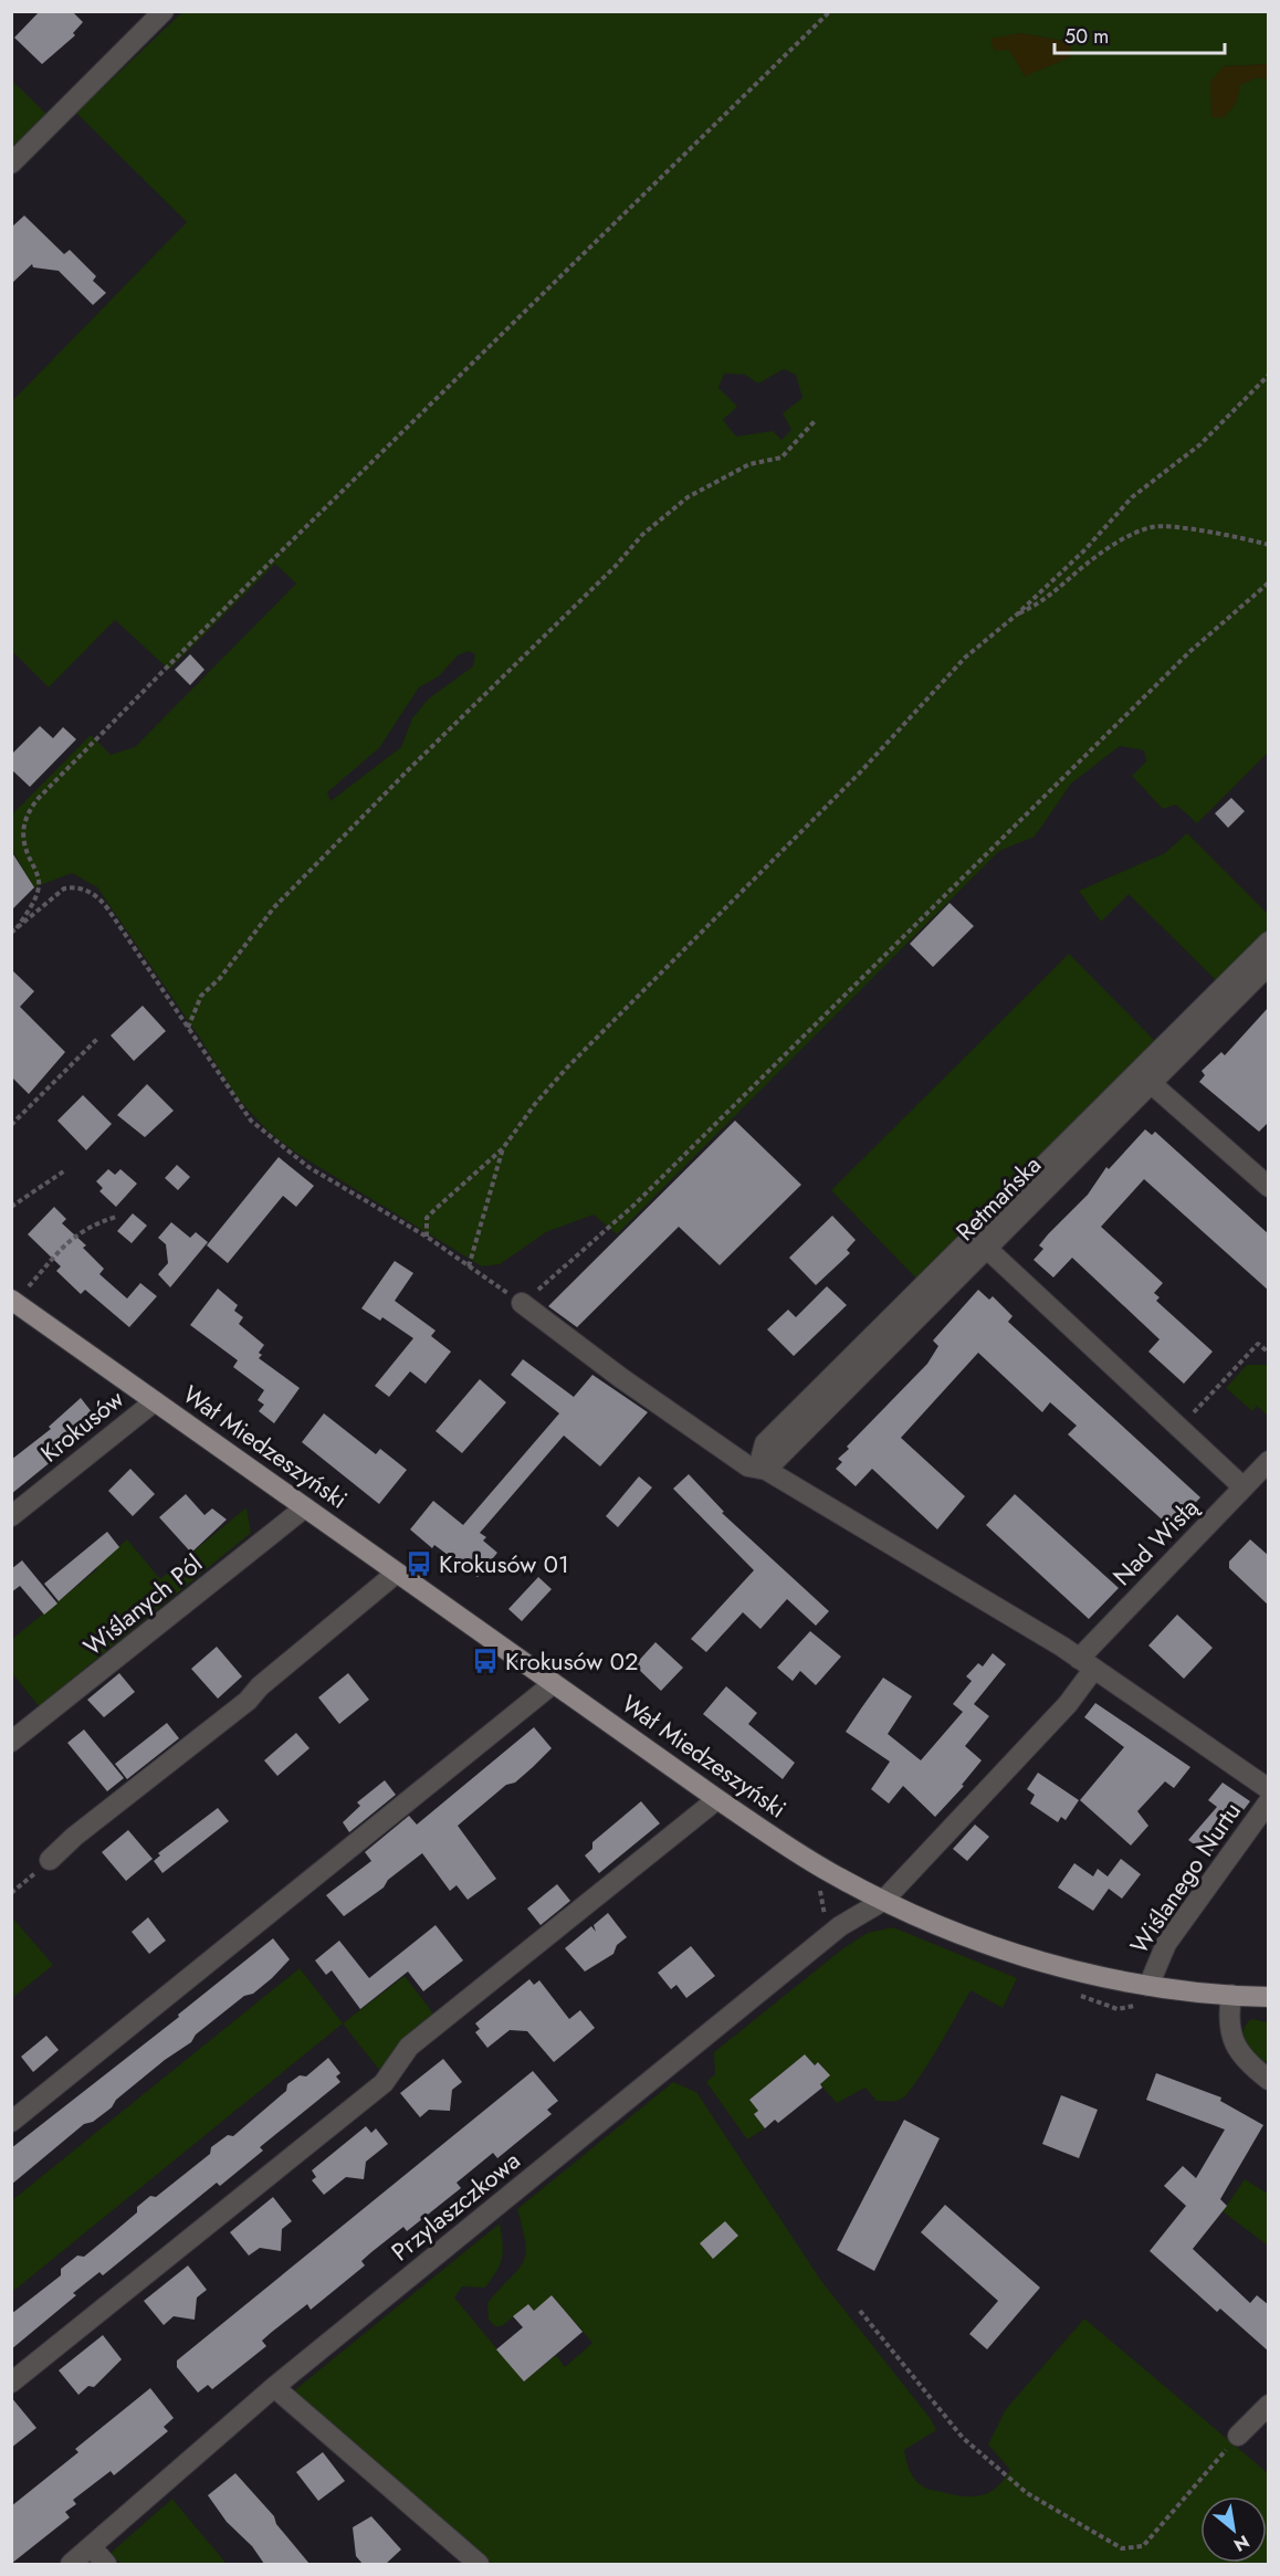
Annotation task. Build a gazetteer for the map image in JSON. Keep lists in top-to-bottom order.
{
  "streets": {
    "main road": ["Wał Miedzeszyński"],
    "street": [
      "Retmańska",
      "Krokusów",
      "Nad Wisłą",
      "Wiślanych Pól",
      "Wiślanego Nurtu",
      "Przylaszczkowa"
    ]
  },
  "crossings": [
    ["Krokusów", "Wał Miedzeszyński"],
    ["Wał Miedzeszyński", "Nad Wisłą"],
    ["Wał Miedzeszyński", "Wiślanych Pól"],
    ["Wał Miedzeszyński", "Wiślanego Nurtu"],
    ["Wał Miedzeszyński", "Przylaszczkowa"],
    ["Nad Wisłą", "Przylaszczkowa"]
  ],
  "places": {
    "bus stop": ["Krokusów 01", "Krokusów 02"]
  },
  "scale_bar": "50 m",
  "north": "bottom right"
}
